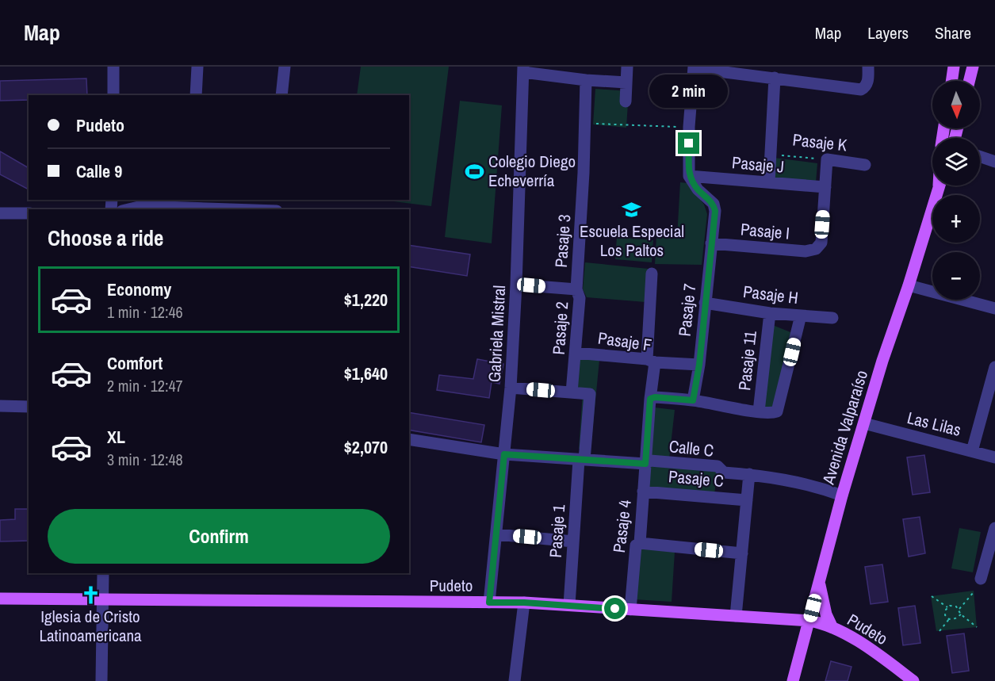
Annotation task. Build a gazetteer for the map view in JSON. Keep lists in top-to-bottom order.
{
  "streets": {
    "main road": ["Avenida Valparaíso", "Pudeto"],
    "street": [
      "Pasaje K",
      "Pasaje J",
      "Pasaje I",
      "Pasaje 3",
      "Pasaje H",
      "Pasaje 7",
      "Pasaje 2",
      "Gabriela Mistral",
      "Pasaje F",
      "Pasaje 11",
      "Las Lilas",
      "Calle C",
      "Pasaje C",
      "Pasaje 4",
      "Pasaje 1"
    ]
  },
  "crossings": [
    ["Pasaje J", "Pasaje I"],
    ["Pasaje J", "Pasaje 7"],
    ["Pasaje I", "Pasaje 7"],
    ["Pasaje 3", "Pasaje 2"],
    ["Pasaje H", "Pasaje 7"],
    ["Pasaje H", "Pasaje 11"],
    ["Pasaje 7", "Pasaje F"],
    ["Pasaje 2", "Pasaje F"],
    ["Pasaje 2", "Pasaje 1"],
    ["Gabriela Mistral", "Calle C"],
    ["Gabriela Mistral", "Pudeto"],
    ["Pasaje F", "Pasaje 4"],
    ["Las Lilas", "Avenida Valparaíso"],
    ["Avenida Valparaíso", "Calle C"],
    ["Avenida Valparaíso", "Pudeto"],
    ["Calle C", "Pasaje 4"],
    ["Calle C", "Pasaje 1"],
    ["Pasaje C", "Pasaje 4"],
    ["Pasaje 4", "Pudeto"],
    ["Pasaje 1", "Pudeto"]
  ],
  "places": {
    "sports": ["Colegio Diego Echeverría"],
    "school or university": ["Escuela Especial Los Paltos"],
    "church": ["Iglesia de Cristo Latinoamericana"]
  },
  "north": "bottom",
  "page": {
    "header": "Map",
    "nav": ["Map", "Layers", "Share"],
    "bubble": "2 min",
    "map_buttons": ["+", "−"],
    "banner": ["Pudeto", "Calle 9"],
    "heading": "Choose a ride",
    "list": [
      {
        "name": "Economy",
        "note": "1 min · 12:46",
        "value": "$1,220"
      },
      {
        "name": "Comfort",
        "note": "2 min · 12:47",
        "value": "$1,640"
      },
      {
        "name": "XL",
        "note": "3 min · 12:48",
        "value": "$2,070"
      }
    ],
    "buttons": "Confirm"
  }
}
